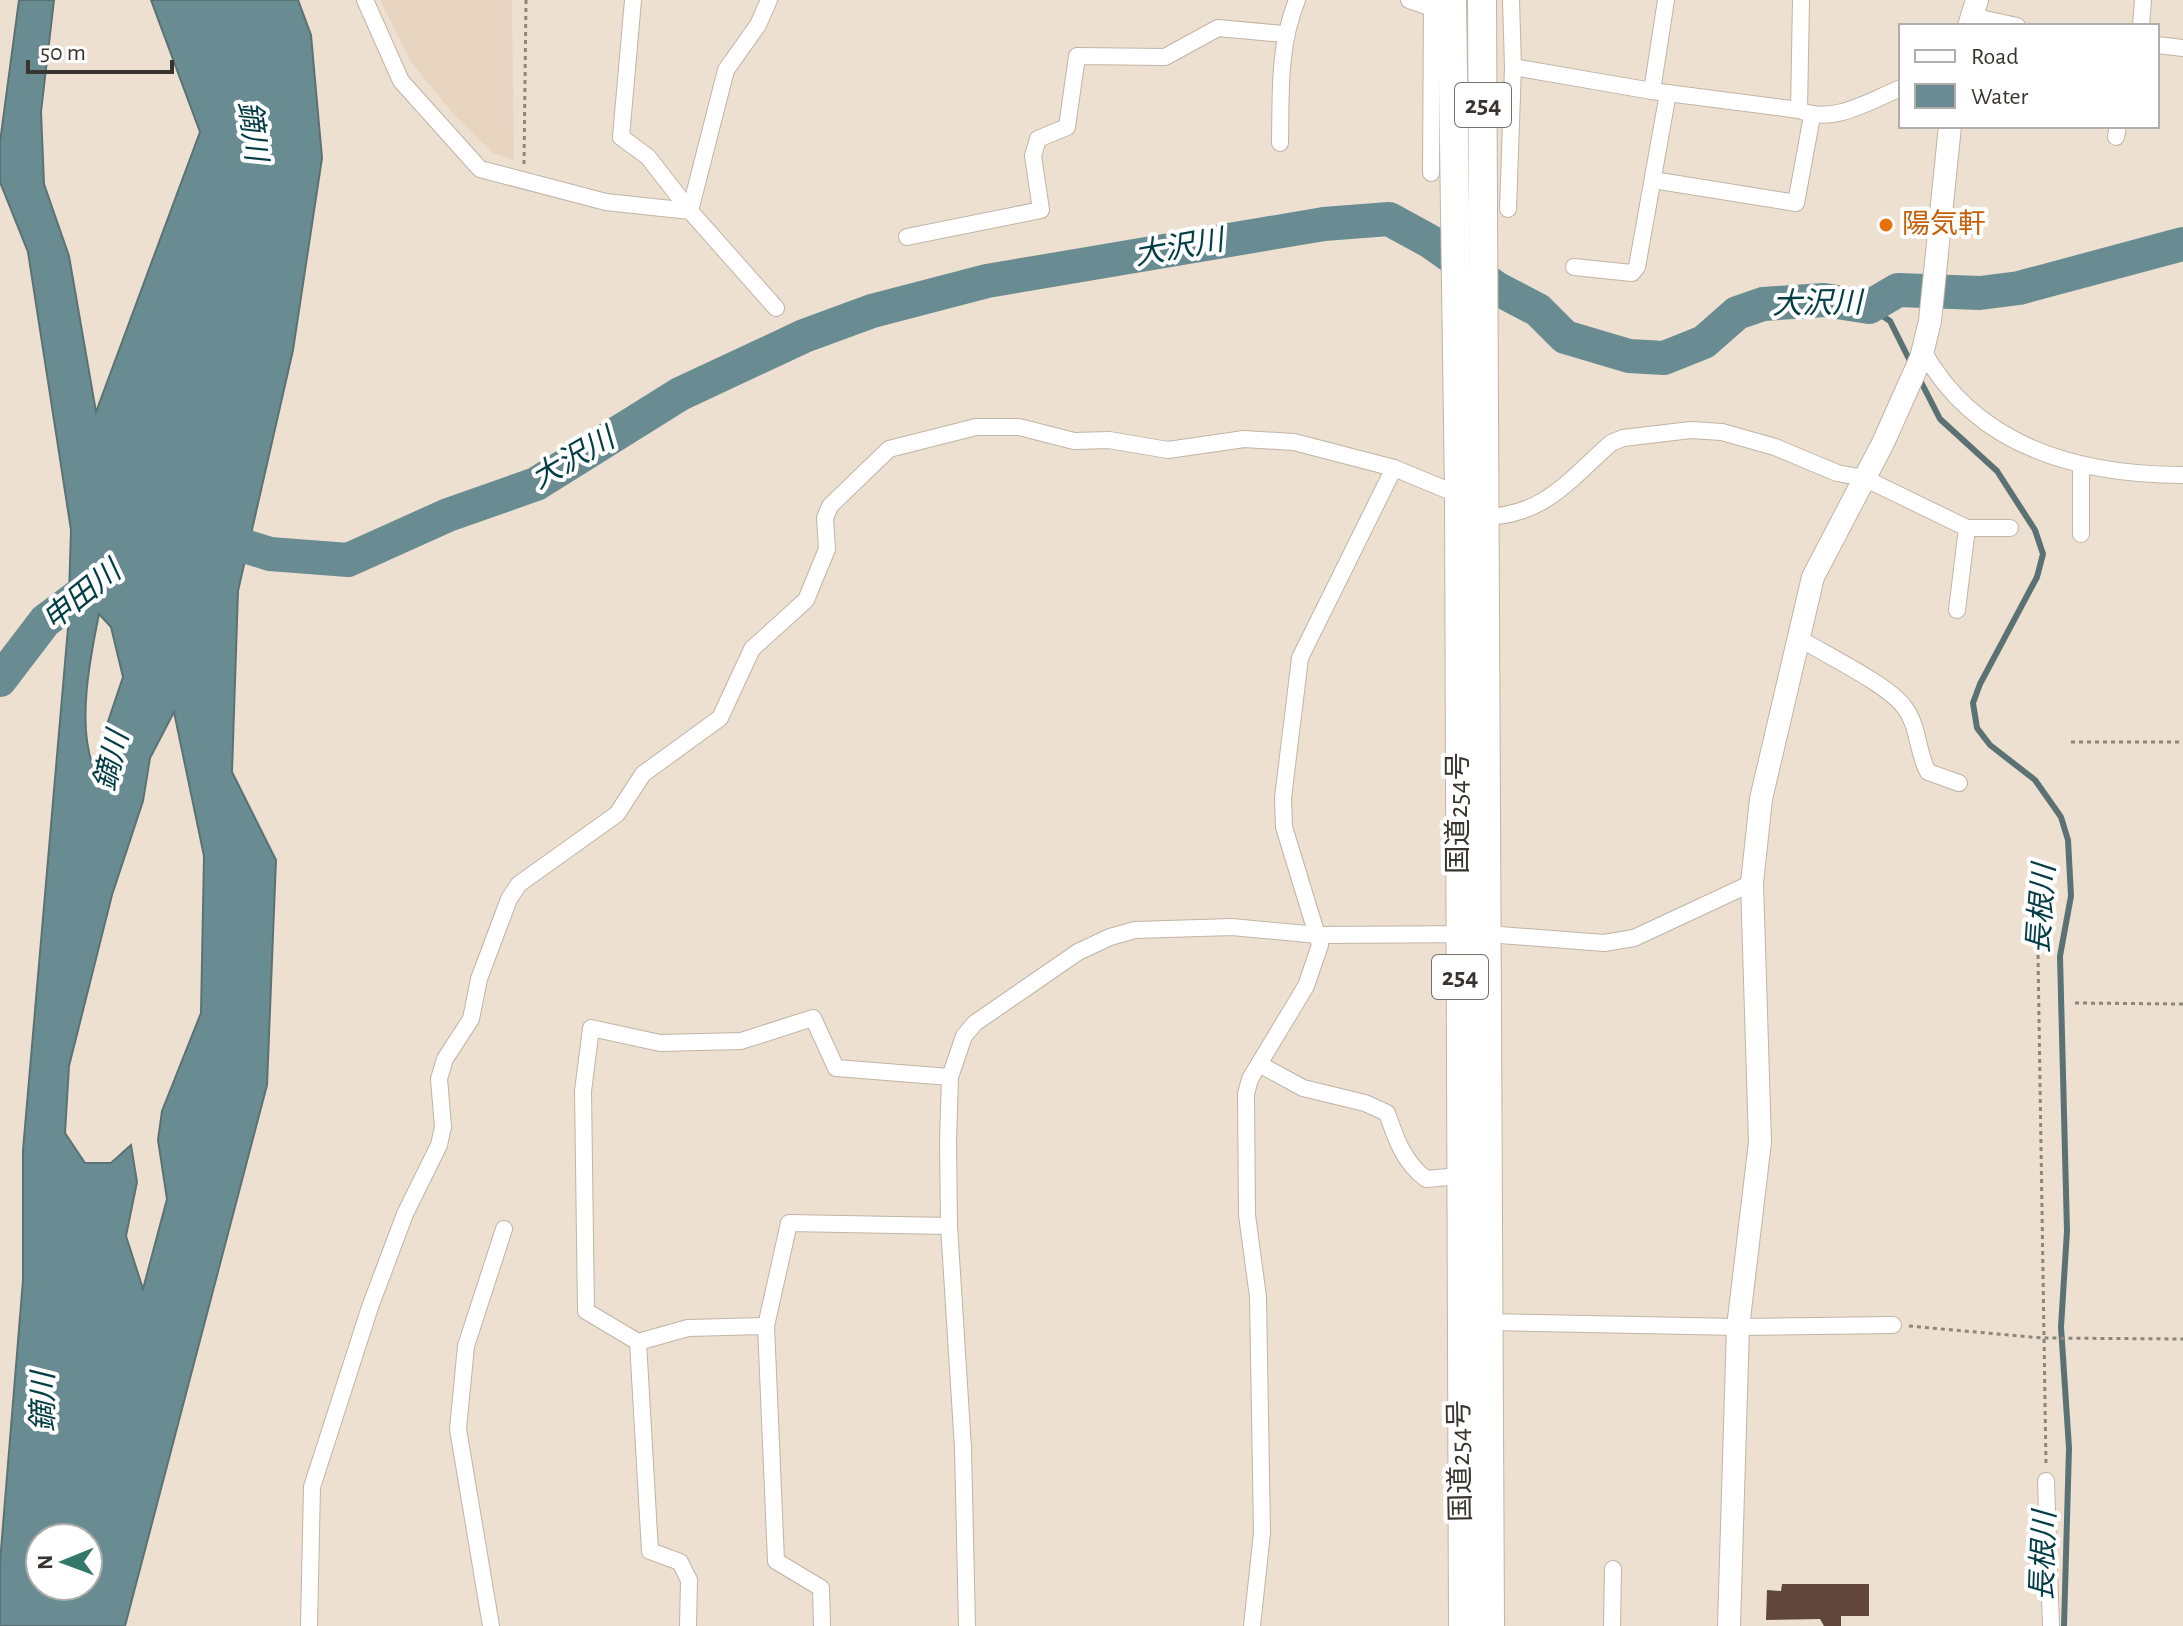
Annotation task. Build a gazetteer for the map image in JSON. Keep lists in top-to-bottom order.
{
  "streets": {
    "highway": ["254", "国道254号"]
  },
  "water": [
    "鏑川",
    "大沢川",
    "申田川",
    "長根川"
  ],
  "places": ["陽気軒"],
  "legend": ["Road", "Water"],
  "scale_bar": "50 m",
  "north": "left"
}
